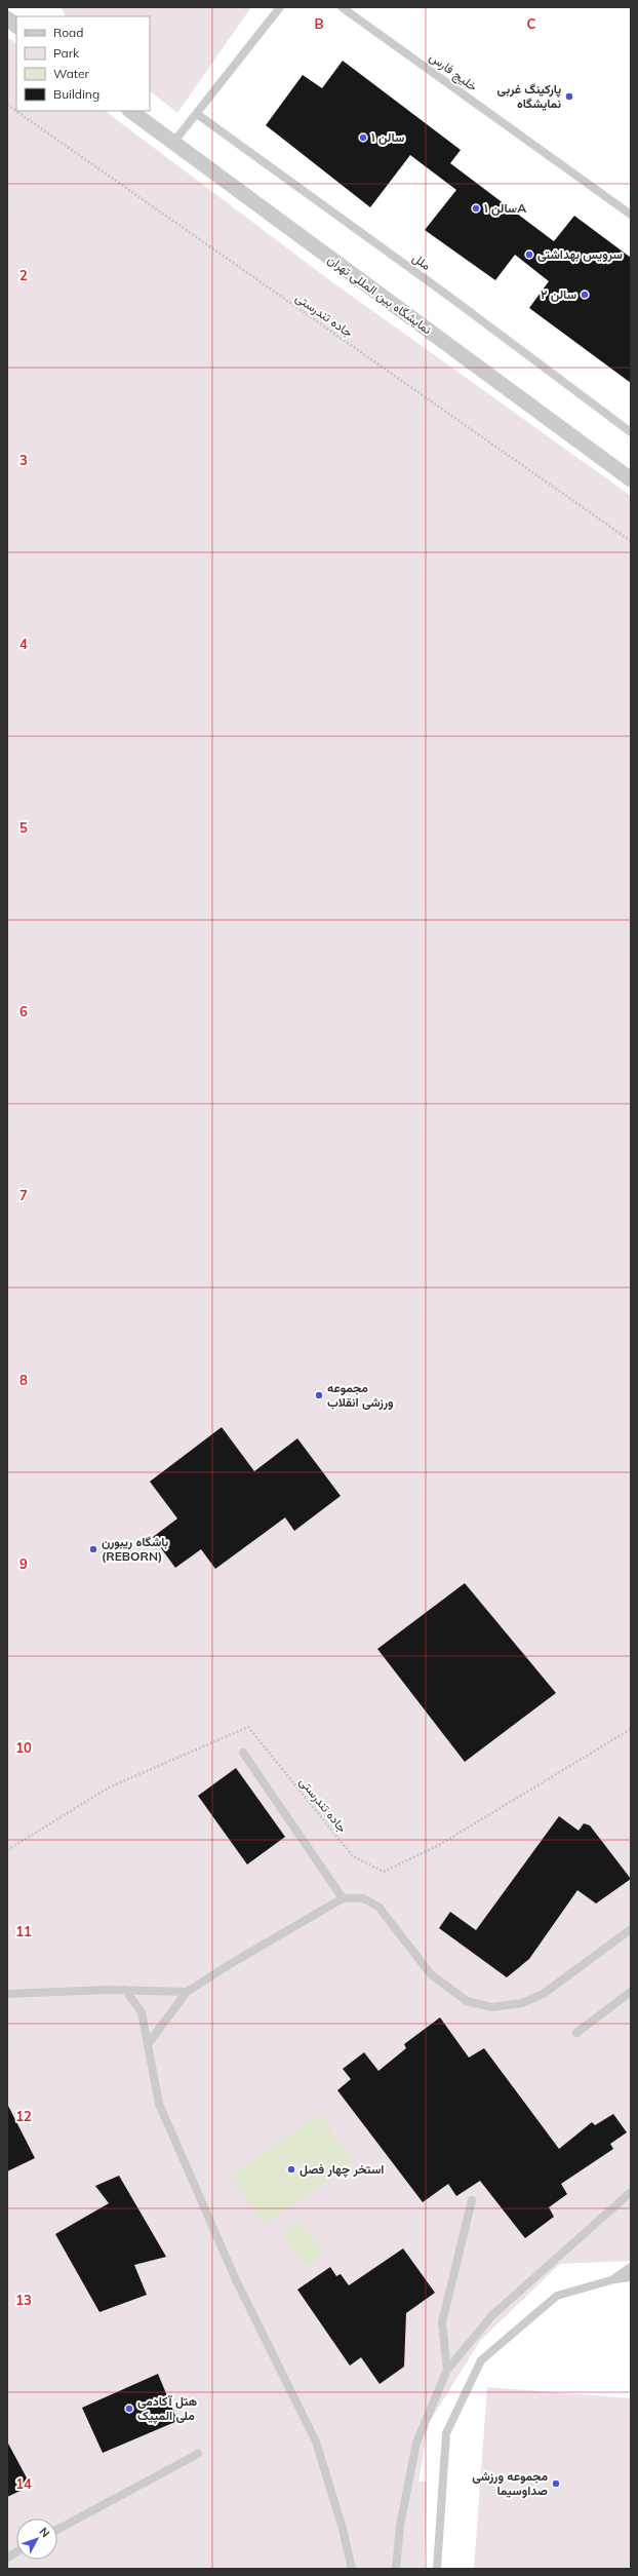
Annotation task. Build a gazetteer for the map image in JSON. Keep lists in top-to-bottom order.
{
  "streets": {
    "street": ["نمایشگاه بین المللی تهران"],
    "lane": ["خلیج فارس", "ملل"],
    "path": ["جاده تندرستی"]
  },
  "places": [
    "پارکینگ غربی نمایشگاه",
    "سالن ۱",
    "سالن ۱A",
    "سرویس بهداشتی",
    "سالن ۲",
    "مجموعه ورزشی انقلاب",
    "باشگاه ریبورن (REBORN)",
    "استخر چهار فصل",
    "هتل آکادمی ملی المپیک",
    "مجموعه ورزشی صداوسیما"
  ],
  "legend": [
    "Road",
    "Park",
    "Water",
    "Building"
  ],
  "north": "top right",
  "grid": {
    "columns": ["B", "C"],
    "rows": [
      "2",
      "3",
      "4",
      "5",
      "6",
      "7",
      "8",
      "9",
      "10",
      "11",
      "12",
      "13",
      "14"
    ]
  }
}
